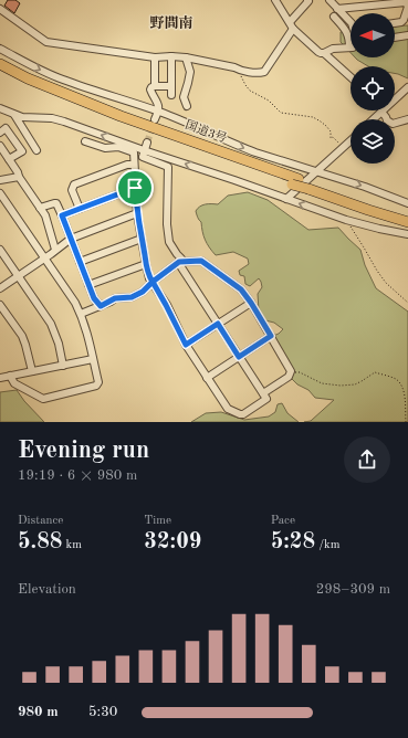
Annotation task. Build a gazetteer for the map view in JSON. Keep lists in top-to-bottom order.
{
  "streets": {
    "highway": ["国道3号"]
  },
  "districts": ["野間南"],
  "north": "left",
  "page": {
    "heading": ["Evening run", "19:19 · 6 × 980 m"],
    "stats": [
      ["Distance", "5.88 km"],
      ["Time", "32:09"],
      ["Pace", "5:28 /km"]
    ],
    "chart": ["Elevation", "298–309 m"],
    "list": [
      {
        "name": "980 m",
        "note": "5:30"
      }
    ]
  }
}
